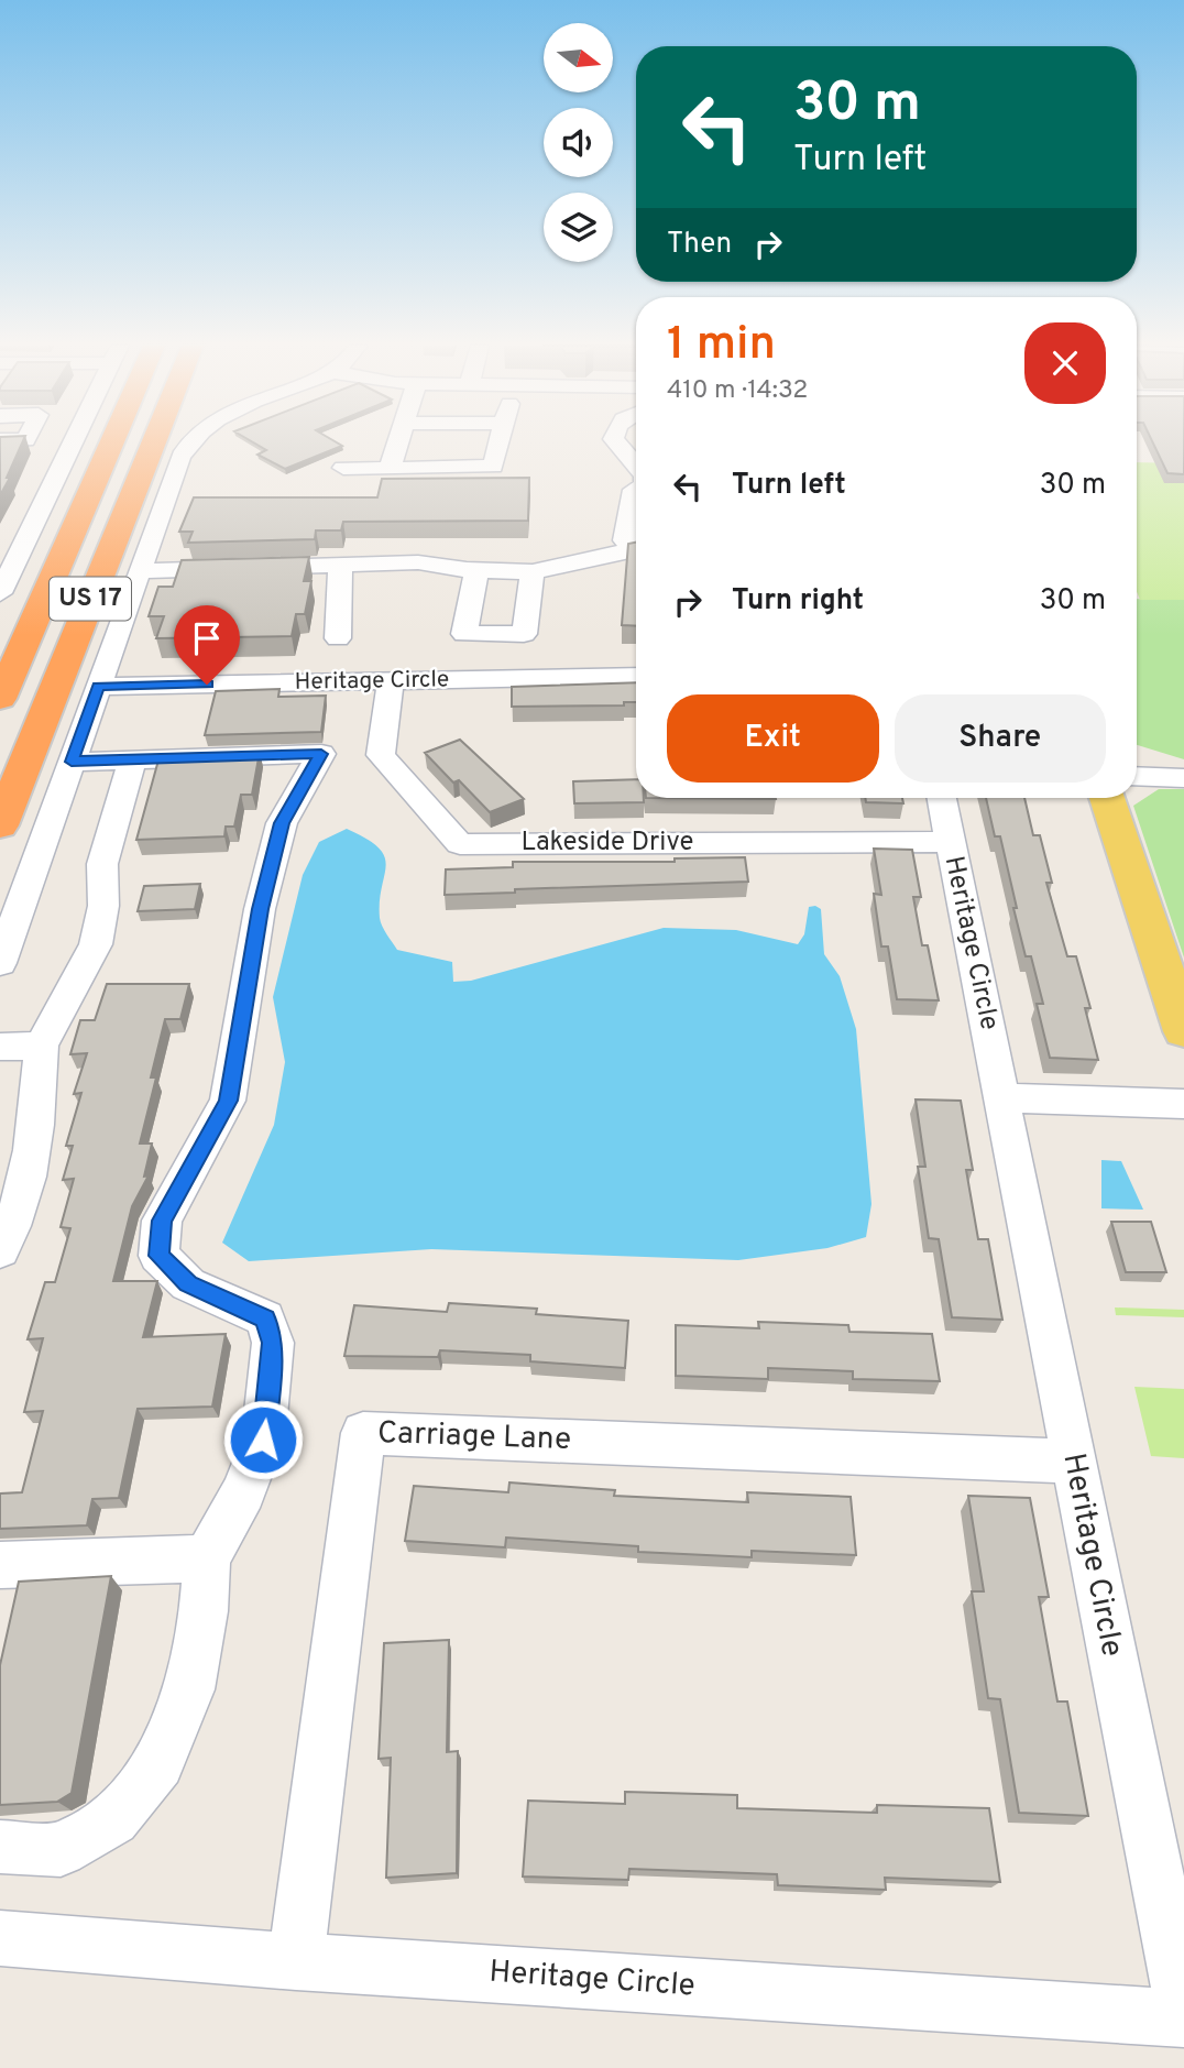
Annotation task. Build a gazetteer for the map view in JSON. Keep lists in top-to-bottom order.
{
  "streets": {
    "highway": ["US 17"],
    "street": ["Heritage Circle", "Lakeside Drive", "Carriage Lane"]
  },
  "crossings": [
    ["Heritage Circle", "Lakeside Drive"],
    ["Heritage Circle", "Carriage Lane"]
  ],
  "north": "right",
  "page": {
    "turn": ["30 m", "Turn left"],
    "then": "Then",
    "heading": ["1 min", "410 m · 14:32"],
    "list": [
      {
        "name": "Turn left",
        "value": "30 m"
      },
      {
        "name": "Turn right",
        "value": "30 m"
      }
    ],
    "buttons": ["Exit", "Share"]
  }
}
